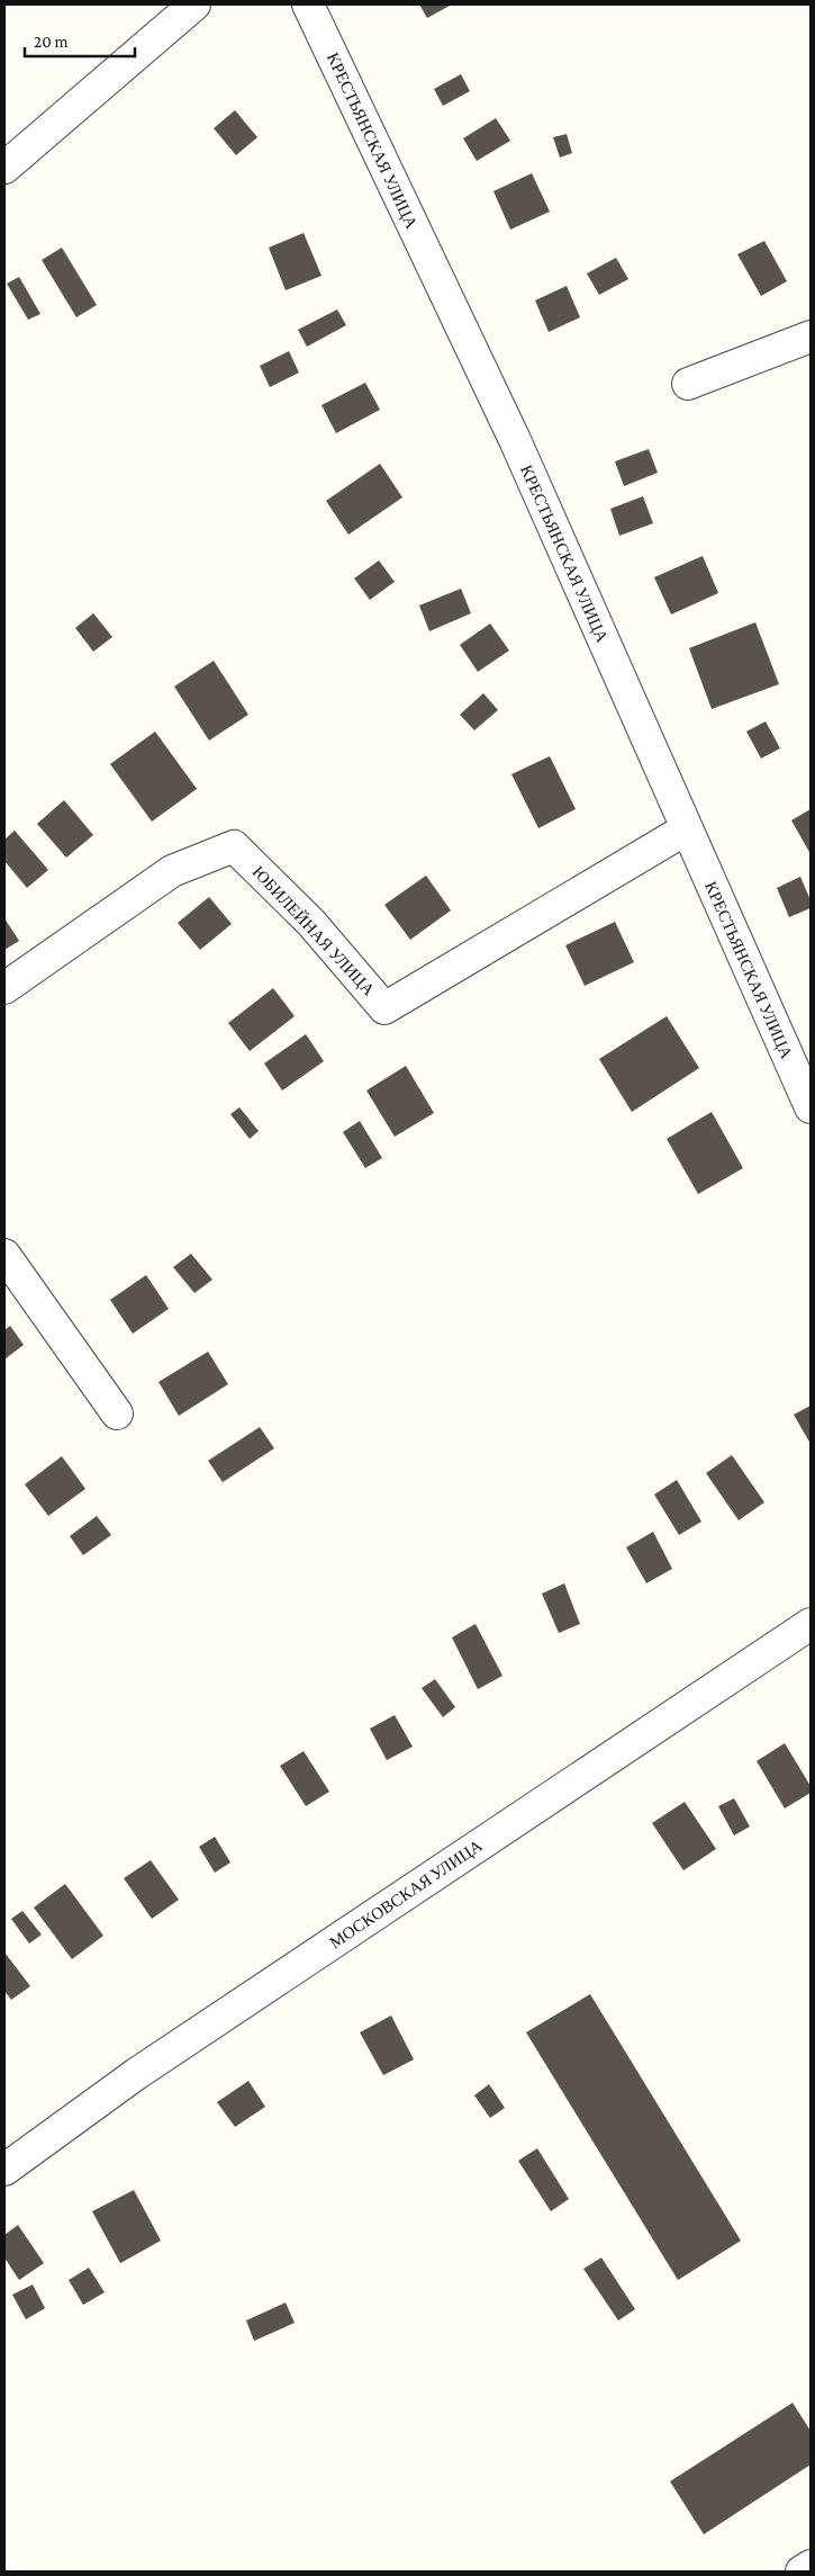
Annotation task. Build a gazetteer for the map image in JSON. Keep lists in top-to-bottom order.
{
  "streets": {
    "street": ["КРЕСТЬЯНСКАЯ УЛИЦА", "ЮБИЛЕЙНАЯ УЛИЦА", "МОСКОВСКАЯ УЛИЦА"]
  },
  "crossings": [
    ["КРЕСТЬЯНСКАЯ УЛИЦА", "ЮБИЛЕЙНАЯ УЛИЦА"]
  ],
  "scale_bar": "20 m"
}
